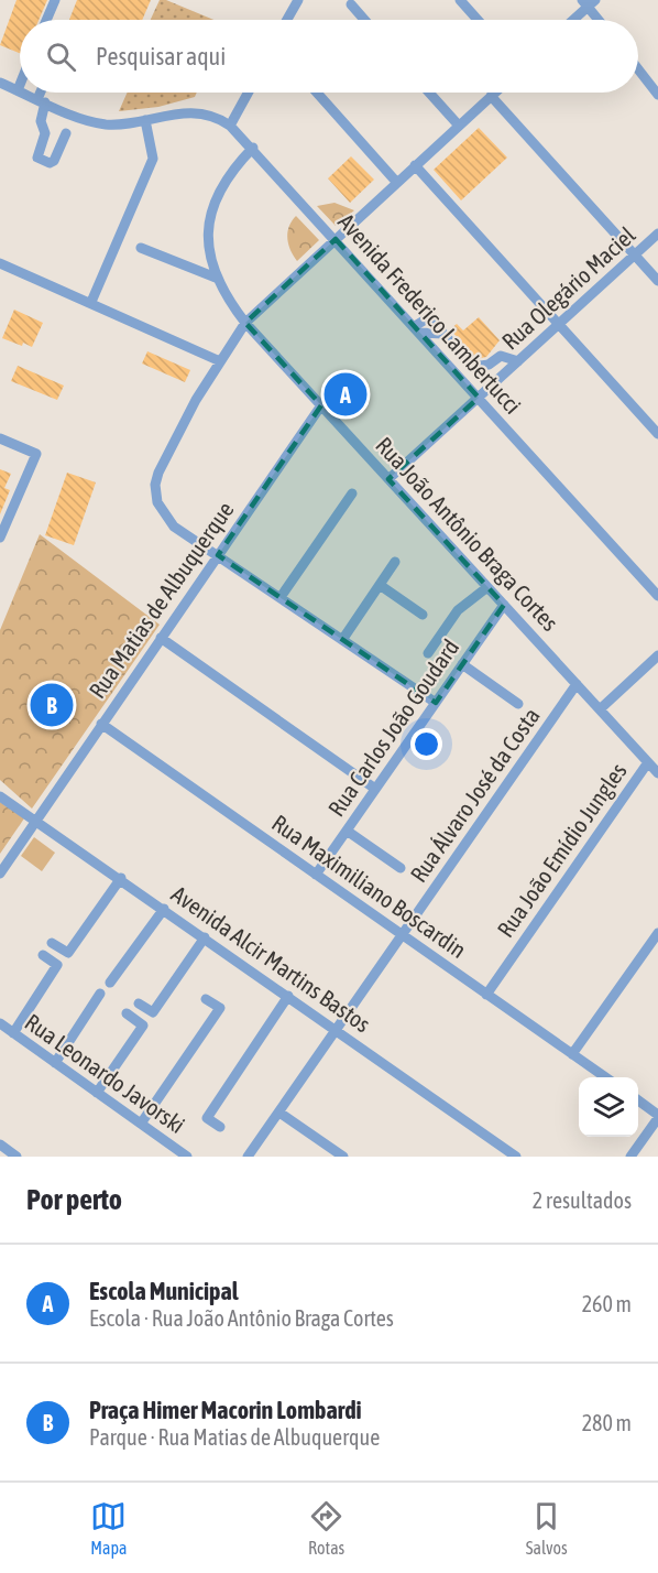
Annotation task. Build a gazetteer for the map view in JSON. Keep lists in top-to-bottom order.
{
  "streets": {
    "street": [
      "Rua Olegário Maciel",
      "Avenida Frederico Lambertucci",
      "Rua João Antônio Braga Cortes",
      "Rua Matias de Albuquerque",
      "Rua Carlos João Goudard",
      "Rua Álvaro José da Costa",
      "Rua João Emídio Jungles",
      "Rua Maximiliano Boscardin",
      "Avenida Alcir Martins Bastos",
      "Rua Leonardo Javorski"
    ]
  },
  "crossings": [
    ["Rua Olegário Maciel", "Avenida Frederico Lambertucci"],
    ["Rua Olegário Maciel", "Rua João Antônio Braga Cortes"],
    ["Rua João Antônio Braga Cortes", "Rua Matias de Albuquerque"],
    ["Rua João Antônio Braga Cortes", "Rua Carlos João Goudard"],
    ["Rua João Antônio Braga Cortes", "Rua Álvaro José da Costa"],
    ["Rua João Antônio Braga Cortes", "Rua João Emídio Jungles"],
    ["Rua Matias de Albuquerque", "Rua Maximiliano Boscardin"],
    ["Rua Matias de Albuquerque", "Avenida Alcir Martins Bastos"],
    ["Rua Carlos João Goudard", "Rua Maximiliano Boscardin"],
    ["Rua Álvaro José da Costa", "Rua Maximiliano Boscardin"],
    ["Rua Álvaro José da Costa", "Avenida Alcir Martins Bastos"],
    ["Rua João Emídio Jungles", "Rua Maximiliano Boscardin"]
  ],
  "page": {
    "search": "Pesquisar aqui",
    "pins": ["A", "B"],
    "heading": ["Por perto", "2 resultados"],
    "list": [
      {
        "mark": "A",
        "name": "Escola Municipal",
        "note": "Escola · Rua João Antônio Braga Cortes",
        "value": "260 m"
      },
      {
        "mark": "B",
        "name": "Praça Himer Macorin Lombardi",
        "note": "Parque · Rua Matias de Albuquerque",
        "value": "280 m"
      }
    ],
    "nav": ["Mapa", "Rotas", "Salvos"]
  }
}
